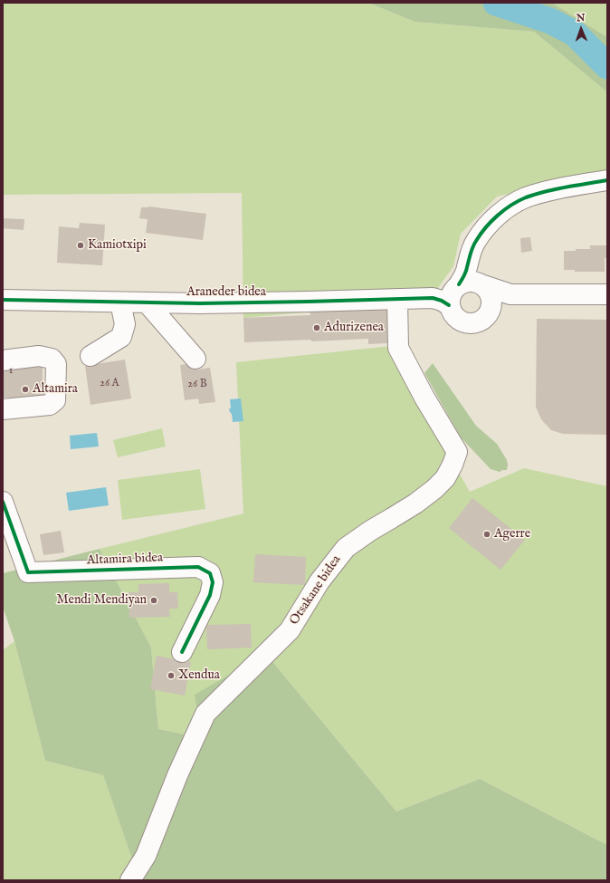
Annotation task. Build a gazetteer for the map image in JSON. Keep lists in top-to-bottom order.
{
  "streets": {
    "street": ["Araneder bidea", "Altamira bidea", "Otsakane bidea"]
  },
  "crossings": [
    ["Araneder bidea", "Otsakane bidea"]
  ],
  "places": [
    "Kamiotxipi",
    "Adurizenea",
    "Altamira",
    "Agerre",
    "Mendi Mendiyan",
    "Xendua"
  ],
  "house_numbers": ["1", "26 A", "26 B"],
  "north": "top"
}
